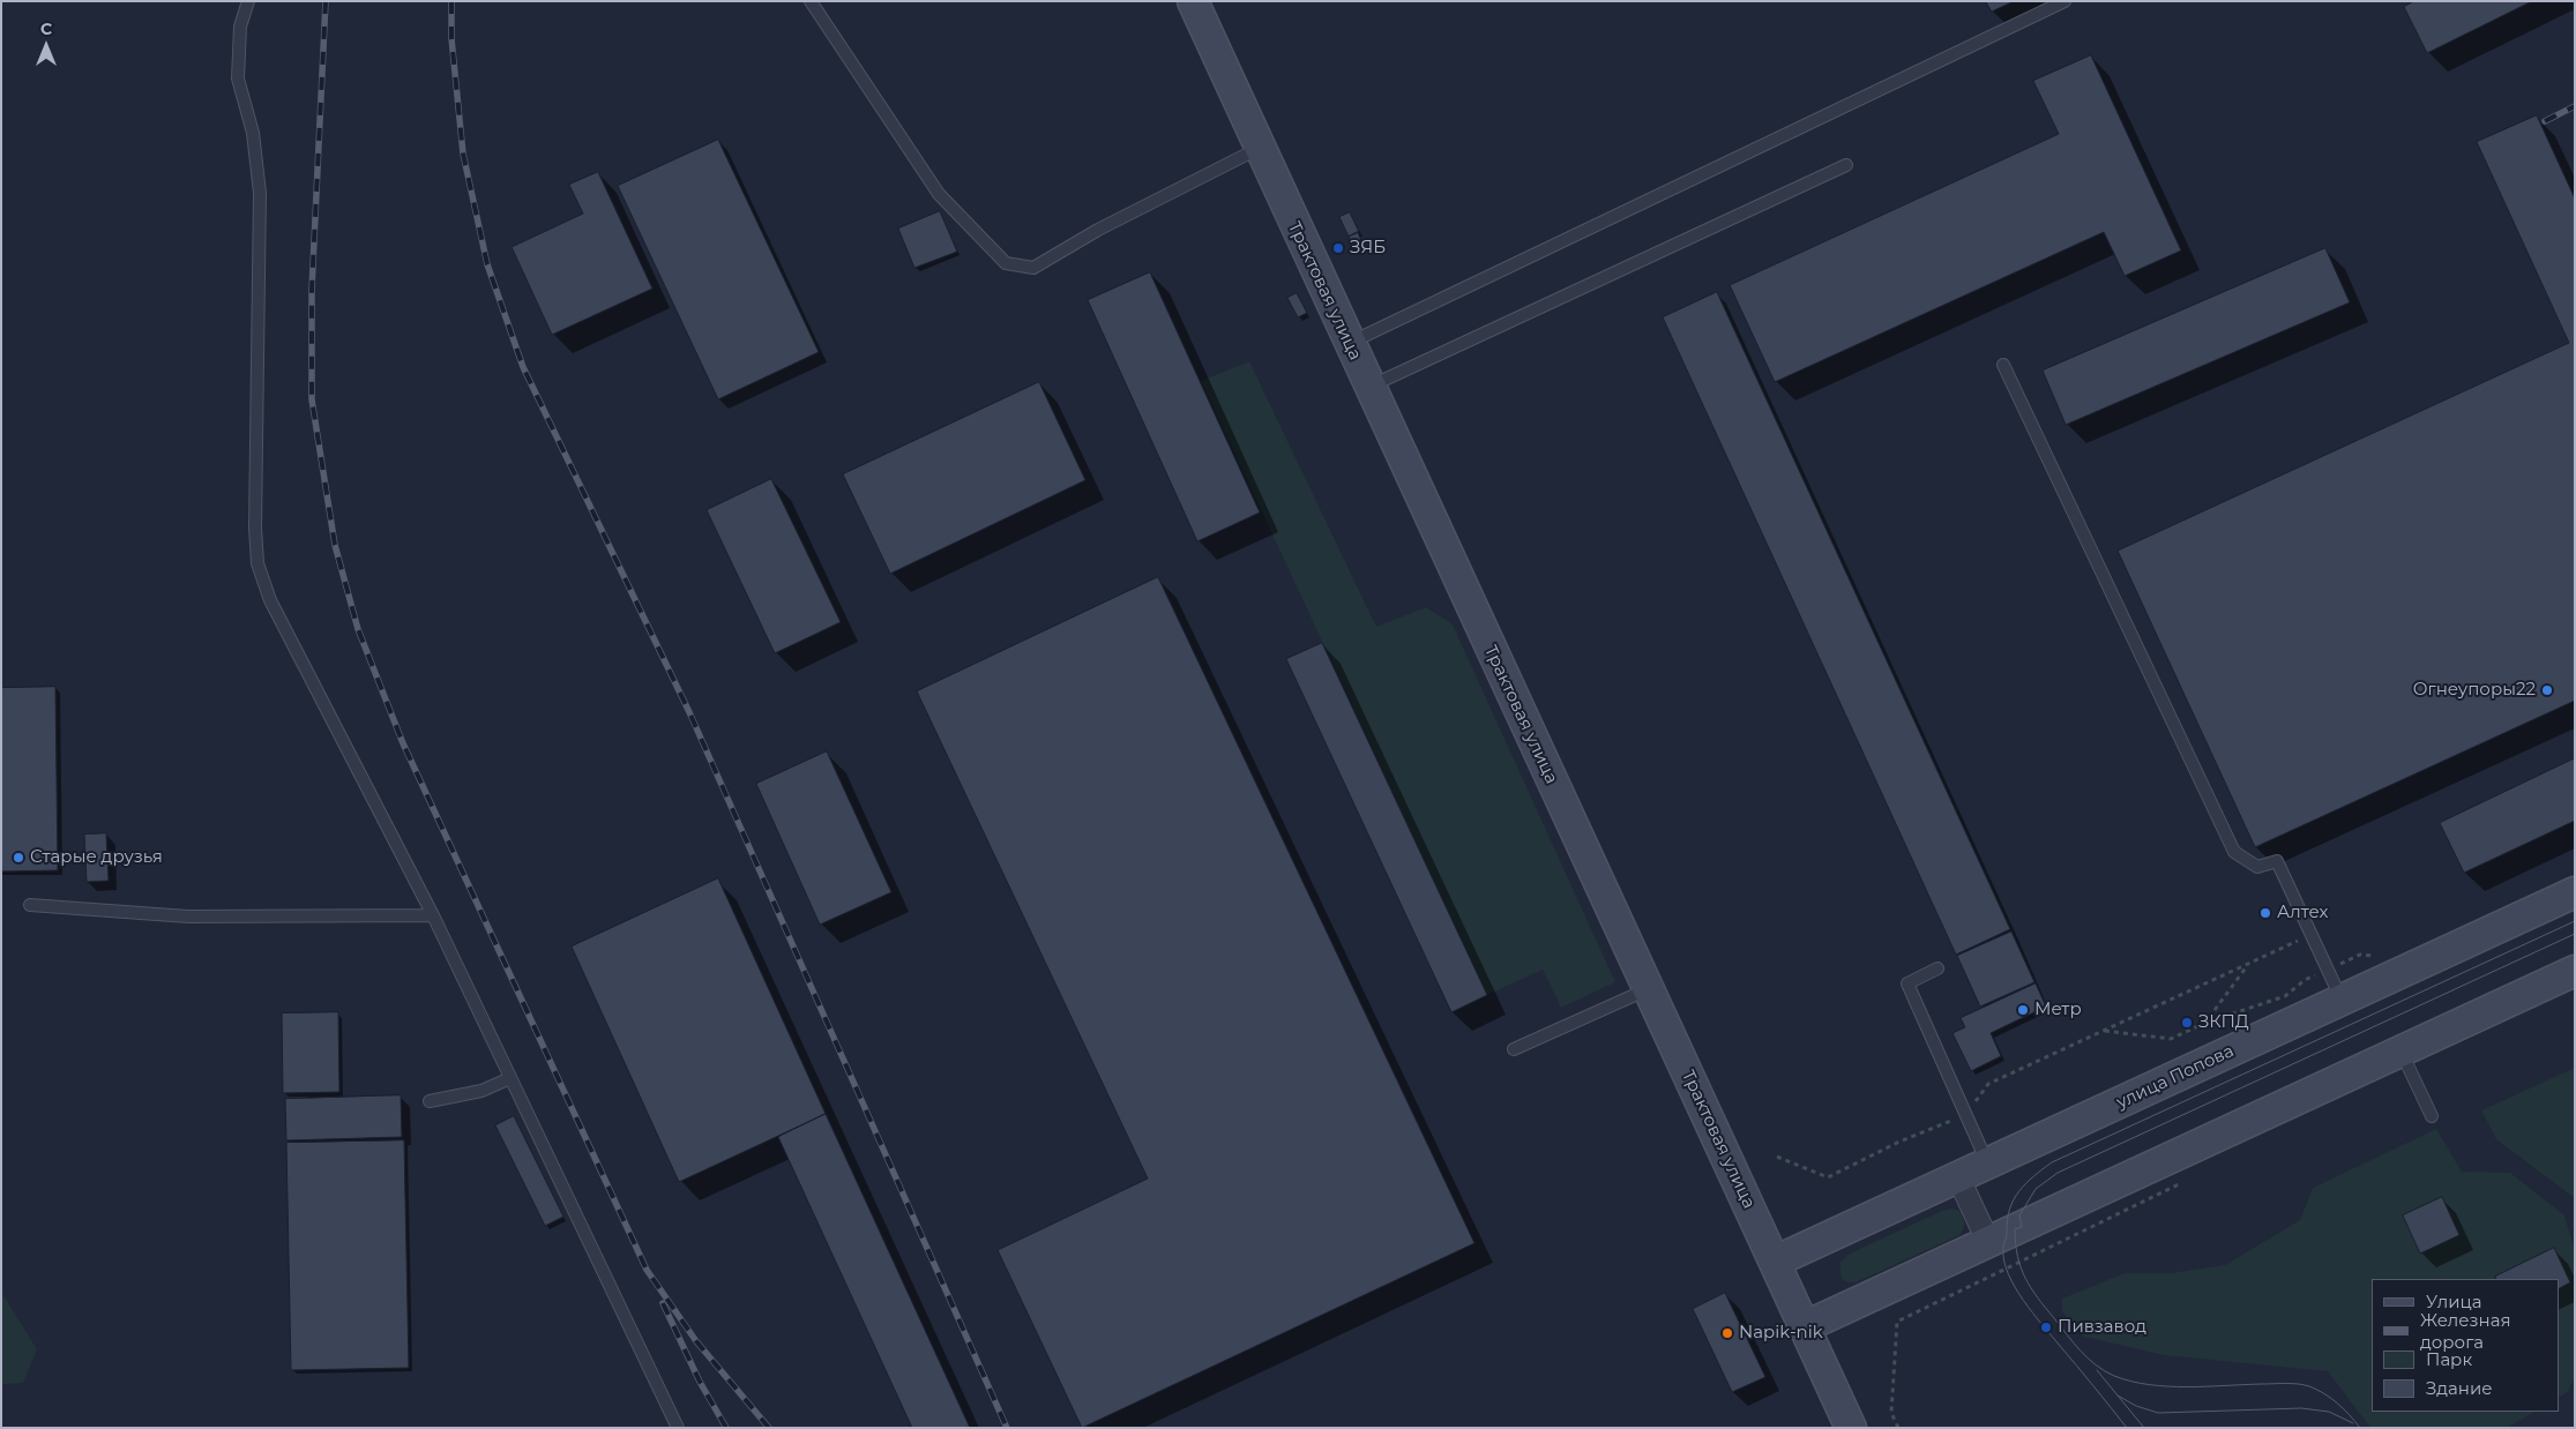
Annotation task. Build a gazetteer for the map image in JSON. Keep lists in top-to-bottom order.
{
  "streets": {
    "main road": ["Трактовая улица", "улица Попова"]
  },
  "crossings": [
    ["Трактовая улица", "улица Попова"]
  ],
  "places": [
    "ЗЯБ",
    "Огнеупоры22",
    "Старые друзья",
    "Алтех",
    "Метр",
    "ЗКПД",
    "Пивзавод",
    "Napik-nik"
  ],
  "legend": [
    "Улица",
    "Железная дорога",
    "Парк",
    "Здание"
  ],
  "north": "top"
}
